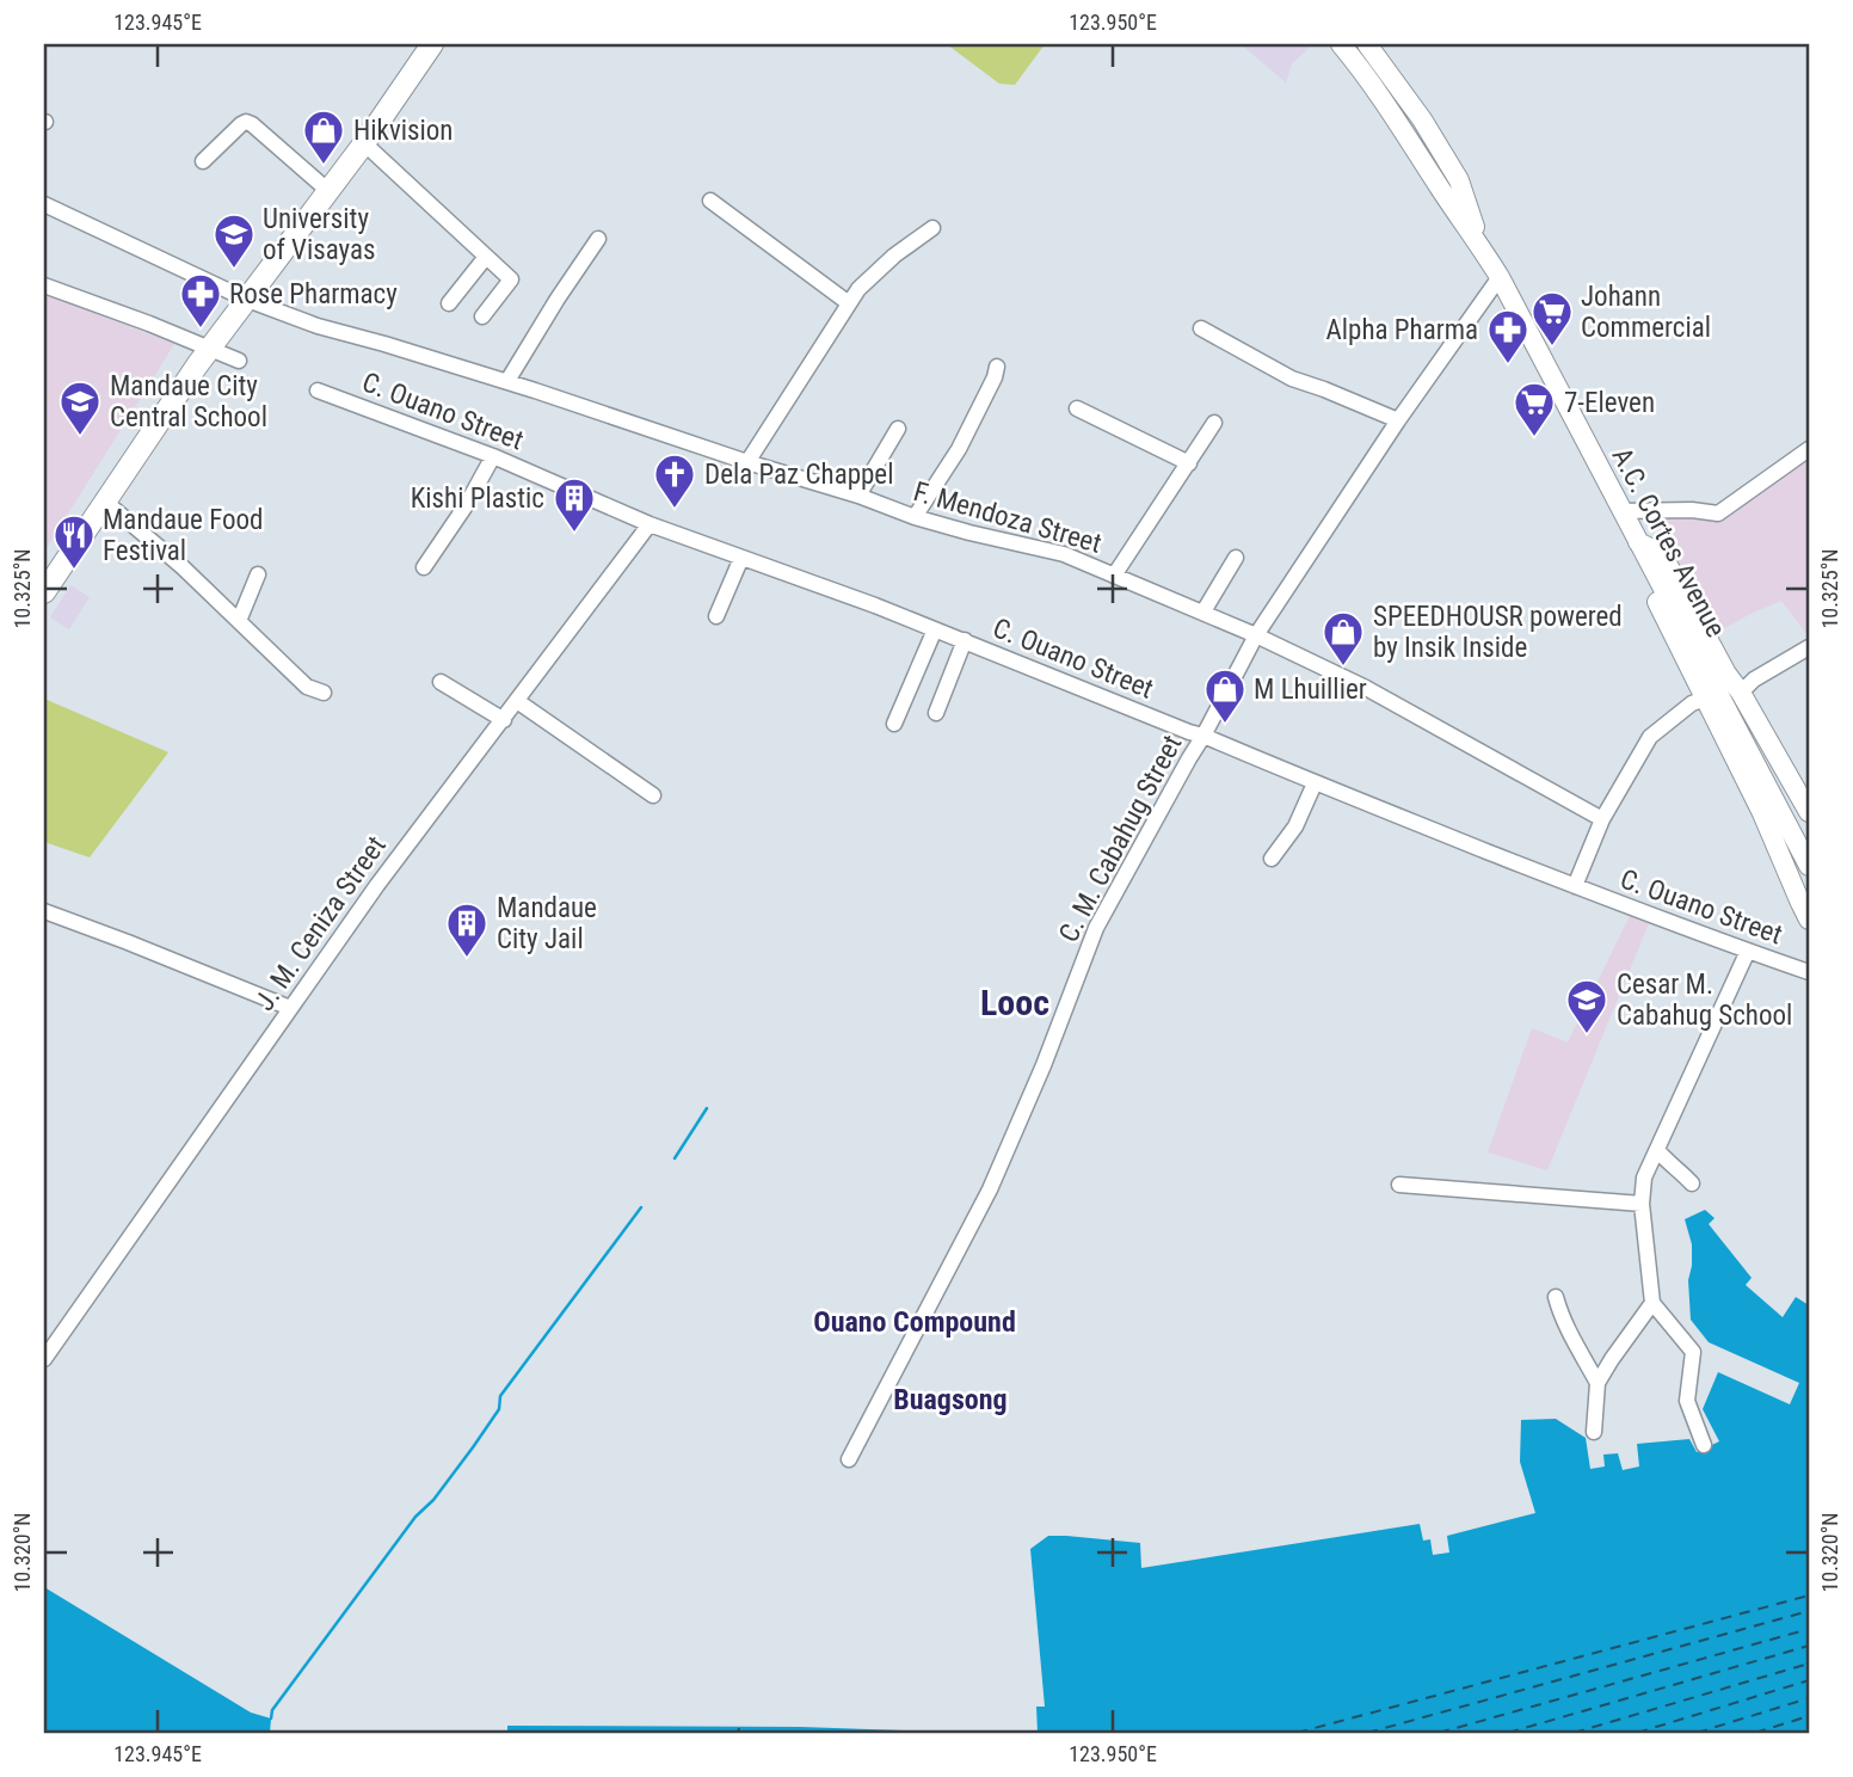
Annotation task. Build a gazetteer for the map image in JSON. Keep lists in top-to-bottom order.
{
  "streets": {
    "main road": ["A.C. Cortes Avenue"],
    "street": [
      "C. Ouano Street",
      "F. Mendoza Street",
      "C. M. Cabahug Street",
      "J. M. Ceniza Street"
    ]
  },
  "crossings": [
    ["C. Ouano Street", "C. M. Cabahug Street"],
    ["C. Ouano Street", "J. M. Ceniza Street"],
    ["F. Mendoza Street", "C. M. Cabahug Street"],
    ["A.C. Cortes Avenue", "C. M. Cabahug Street"]
  ],
  "districts": ["Looc", "Ouano Compound", "Buagsong"],
  "places": {
    "shop": ["Hikvision", "SPEEDHOUSR powered by Insik Inside", "M Lhuillier"],
    "school or university": ["University of Visayas", "Mandaue City Central School", "Cesar M. Cabahug School"],
    "pharmacy": ["Rose Pharmacy", "Alpha Pharma"],
    "supermarket": ["Johann Commercial", "7-Eleven"],
    "church": ["Dela Paz Chappel"],
    "building": ["Kishi Plastic", "Mandaue City Jail"],
    "restaurant": ["Mandaue Food Festival"]
  },
  "coordinates": [
    "123.945°E",
    "123.950°E",
    "10.325°N",
    "10.320°N"
  ]
}
